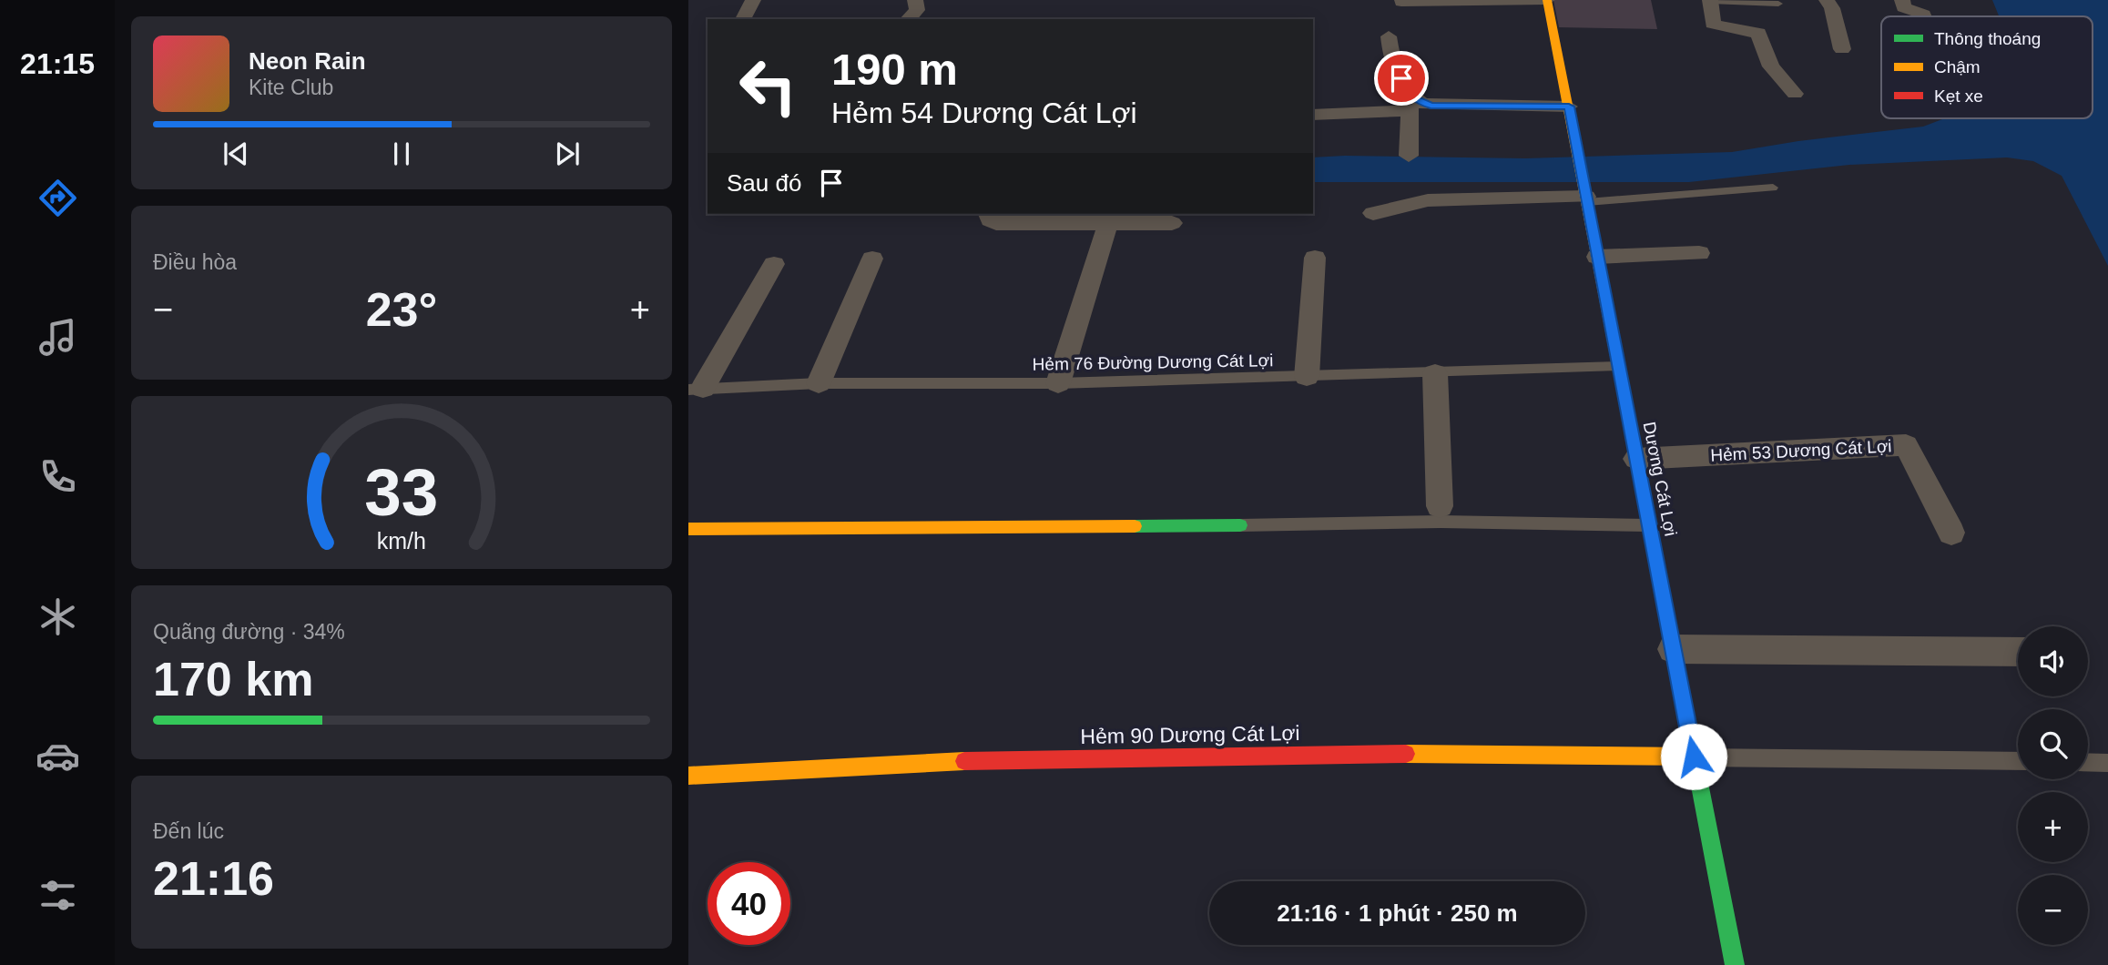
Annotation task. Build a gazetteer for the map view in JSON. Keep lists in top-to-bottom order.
{
  "streets": {
    "street": ["Hẻm 53 Dương Cát Lợi", "Dương Cát Lợi", "Hẻm 90 Dương Cát Lợi"],
    "lane": ["Hẻm 76 Đường Dương Cát Lợi"]
  },
  "crossings": [
    ["Hẻm 76 Đường Dương Cát Lợi", "Dương Cát Lợi"],
    ["Hẻm 53 Dương Cát Lợi", "Dương Cát Lợi"],
    ["Dương Cát Lợi", "Hẻm 90 Dương Cát Lợi"]
  ],
  "legend": ["Thông thoáng", "Chậm", "Kẹt xe"],
  "page": {
    "tabs": "21:15",
    "turn": ["190 m", "Hẻm 54 Dương Cát Lợi"],
    "song": ["Neon Rain", "Kite Club"],
    "then": "Sau đó",
    "tile": [
      "Điều hòa",
      ["Quãng đường · 34%", "170 km"],
      ["Đến lúc", "21:16"]
    ],
    "heat": ["−", "23°", "+"],
    "map_buttons": ["+", "−"],
    "limit": "40",
    "trip": "21:16 · 1 phút · 250 m",
    "gauge": ["33", "km/h"]
  }
}
